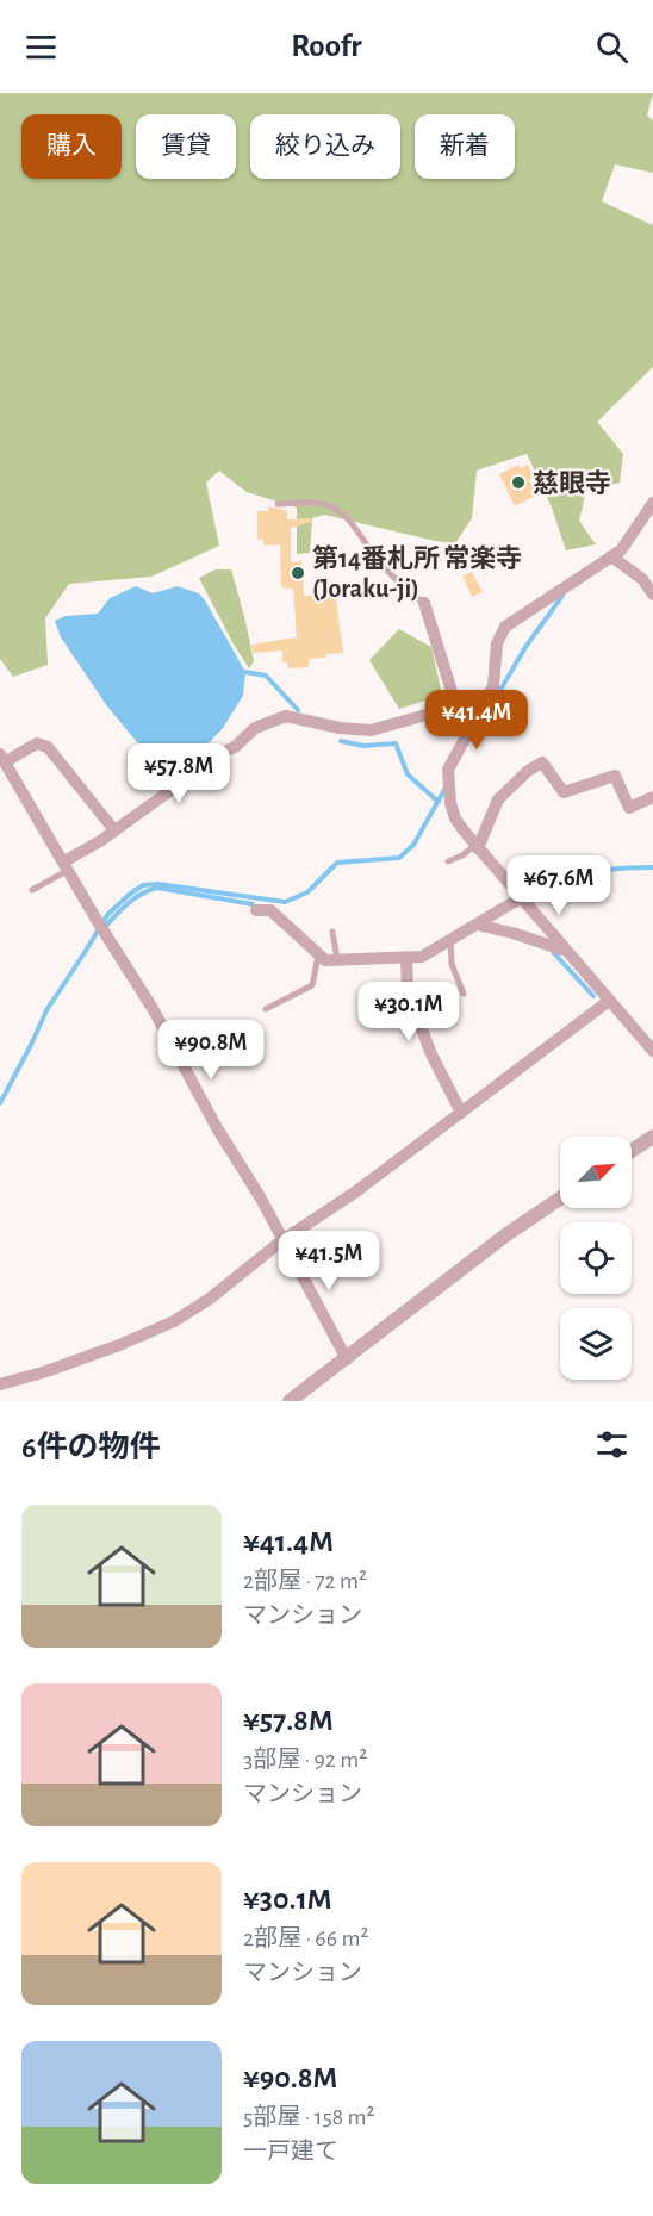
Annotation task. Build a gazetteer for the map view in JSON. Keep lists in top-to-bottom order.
{
  "places": ["慈眼寺", "第14番札所 常楽寺 (Joraku-ji)"],
  "north": "top right",
  "page": {
    "header": "Roofr",
    "chip": [
      "購入",
      "賃貸",
      "絞り込み",
      "新着"
    ],
    "price": [
      "¥41.4M",
      "¥57.8M",
      "¥67.6M",
      "¥30.1M",
      "¥90.8M",
      "¥41.5M"
    ],
    "heading": "6件の物件",
    "list": [
      {
        "name": "¥41.4M",
        "note": "2部屋 · 72 m² · マンション"
      },
      {
        "name": "¥57.8M",
        "note": "3部屋 · 92 m² · マンション"
      },
      {
        "name": "¥30.1M",
        "note": "2部屋 · 66 m² · マンション"
      },
      {
        "name": "¥90.8M",
        "note": "5部屋 · 158 m² · 一戸建て"
      }
    ]
  }
}
